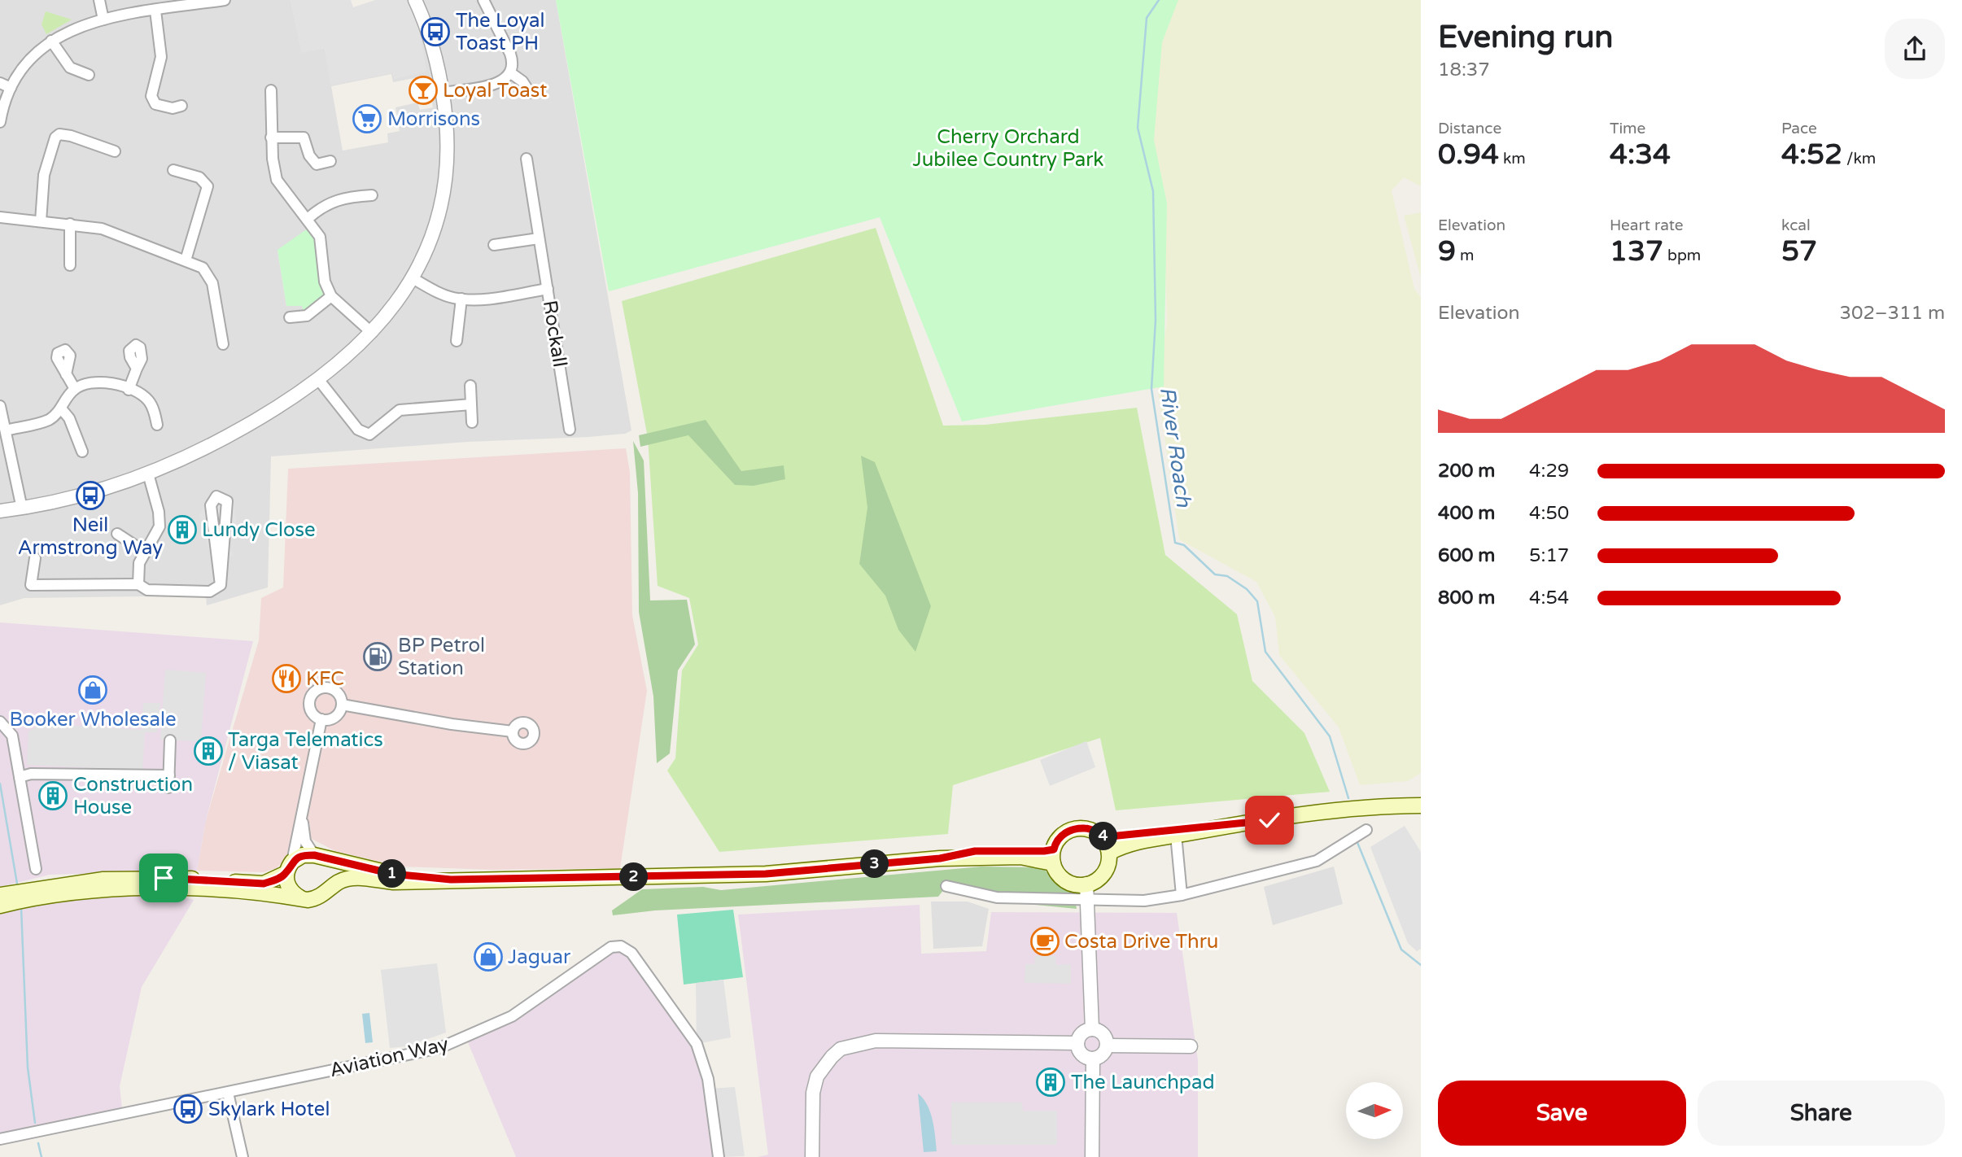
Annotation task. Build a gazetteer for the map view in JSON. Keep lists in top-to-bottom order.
{
  "streets": {
    "street": ["Rockall", "Aviation Way"]
  },
  "water": ["River Roach"],
  "parks": ["Cherry Orchard Jubilee Country Park"],
  "places": {
    "bus stop": ["The Loyal Toast PH", "Neil Armstrong Way", "Skylark Hotel"],
    "bar": ["Loyal Toast"],
    "supermarket": ["Morrisons"],
    "building": [
      "Lundy Close",
      "Targa Telematics / Viasat",
      "Construction House",
      "The Launchpad"
    ],
    "fuel station": ["BP Petrol Station"],
    "restaurant": ["KFC"],
    "shop": ["Booker Wholesale", "Jaguar"],
    "cafe": ["Costa Drive Thru"]
  },
  "north": "right",
  "page": {
    "heading": ["Evening run", "18:37"],
    "stats": [
      ["Distance", "0.94 km"],
      ["Time", "4:34"],
      ["Pace", "4:52 /km"],
      ["Elevation", "9 m"],
      ["Heart rate", "137 bpm"],
      ["kcal", "57"]
    ],
    "chart": ["Elevation", "302–311 m"],
    "list": [
      {
        "name": "200 m",
        "note": "4:29"
      },
      {
        "name": "400 m",
        "note": "4:50"
      },
      {
        "name": "600 m",
        "note": "5:17"
      },
      {
        "name": "800 m",
        "note": "4:54"
      }
    ],
    "pins": [
      "4",
      "3",
      "1",
      "2"
    ],
    "buttons": ["Save", "Share"]
  }
}
